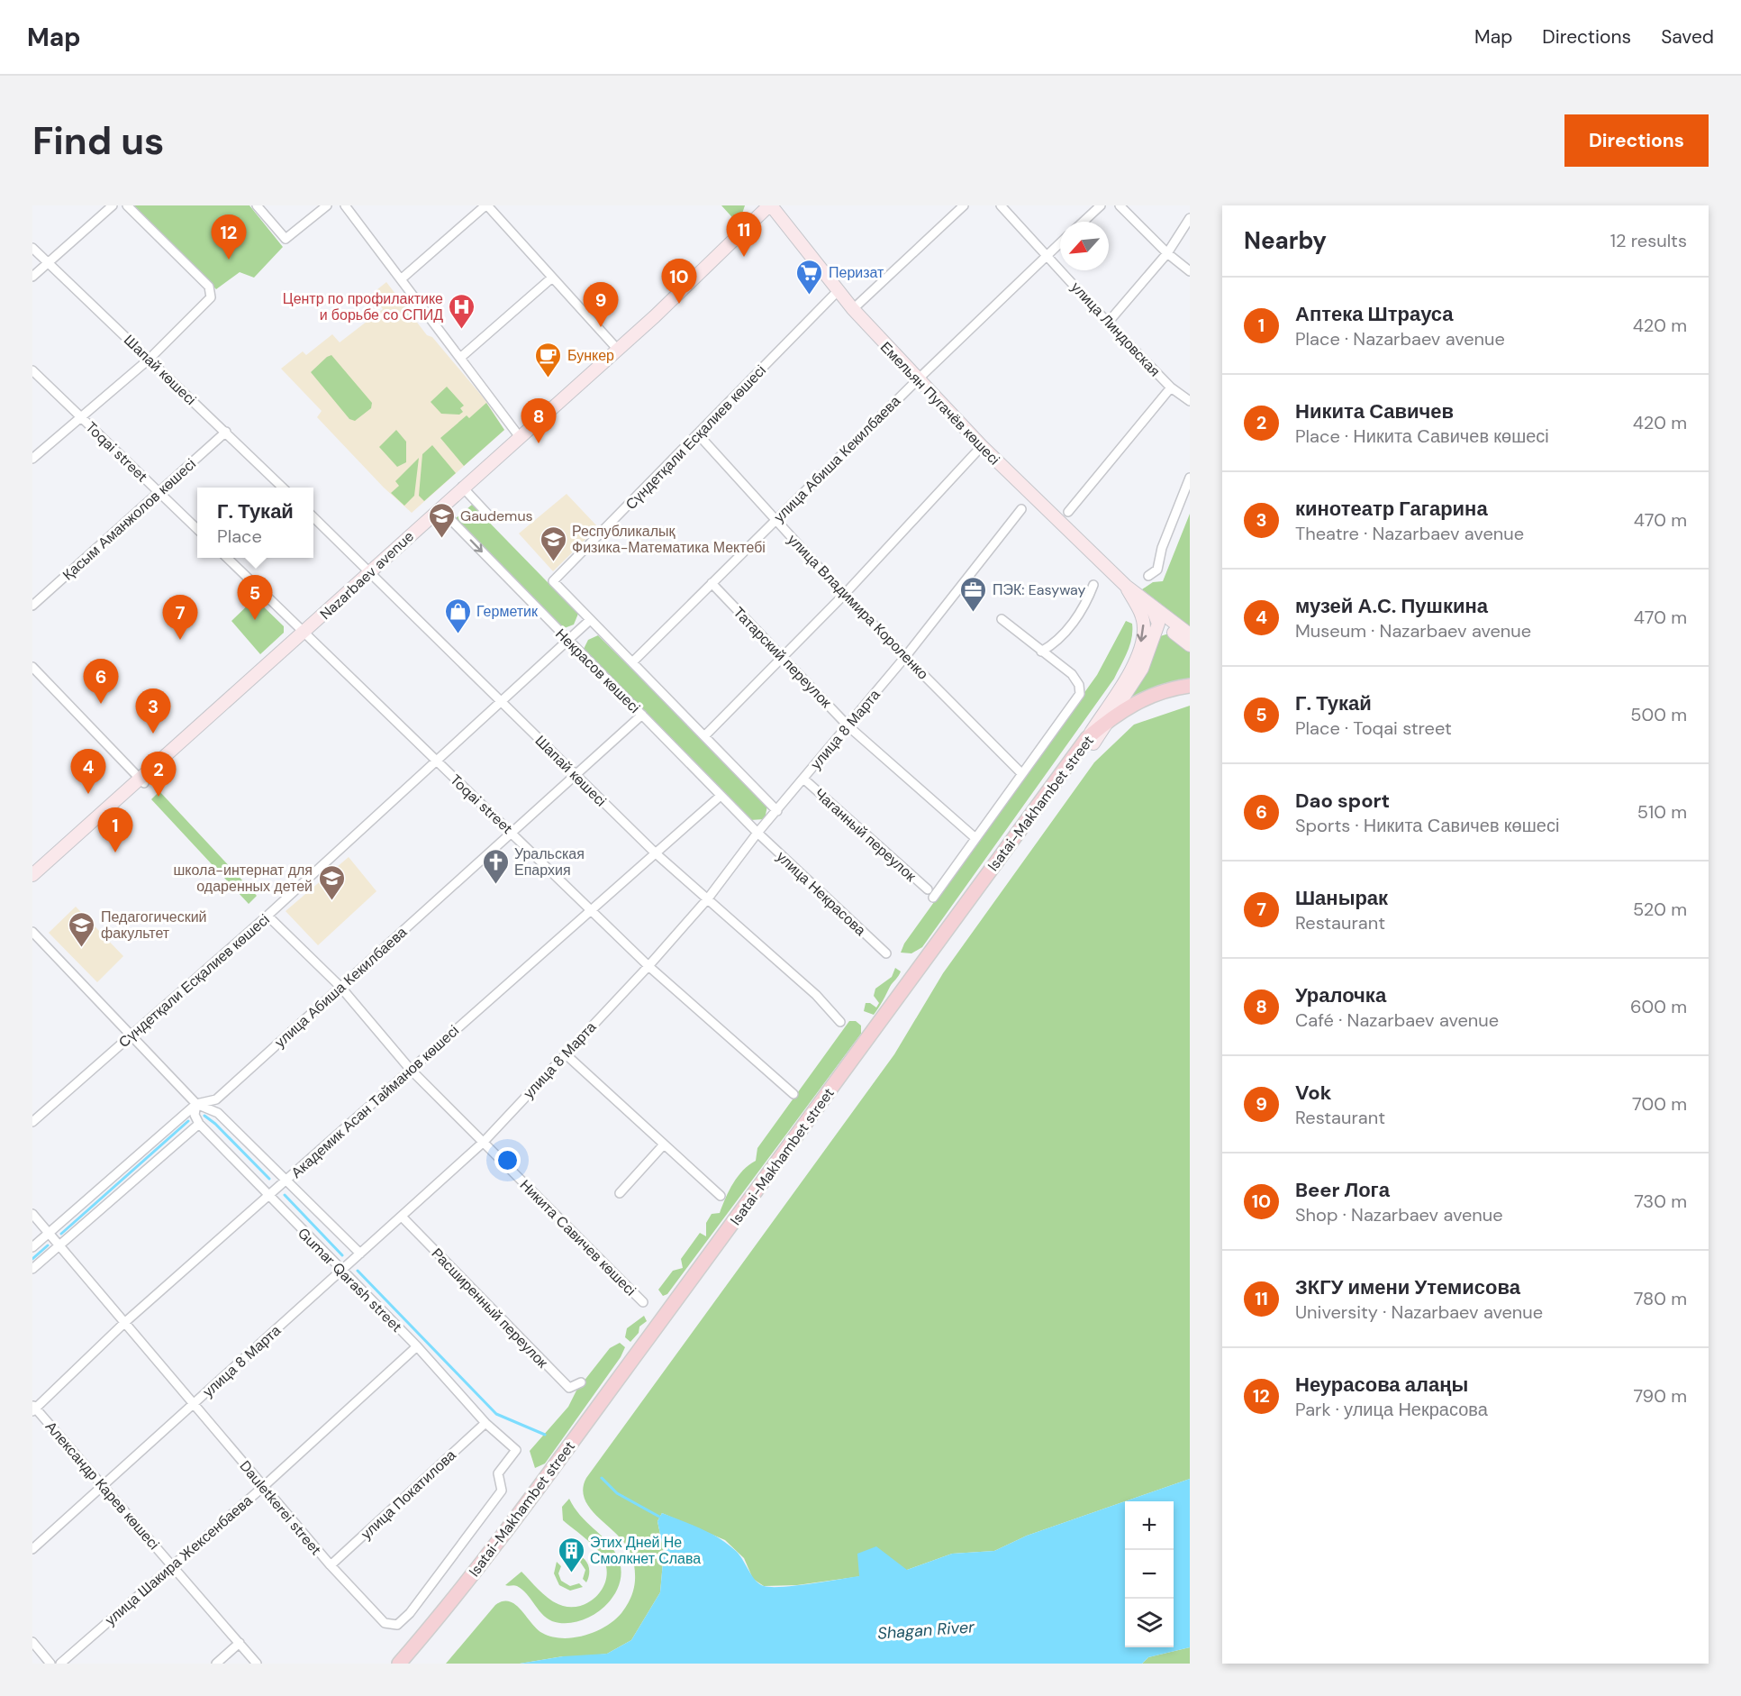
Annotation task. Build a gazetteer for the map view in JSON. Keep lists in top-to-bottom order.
{
  "streets": {
    "main road": ["Емельян Пугачёв көшесі", "Nazarbaev avenue", "Isatai-Makhambet street"],
    "street": [
      "улица Линдовская",
      "Шапай көшесі",
      "Сүндетқали Есқалиев көшесі",
      "Toqai street",
      "улица Абиша Кекилбаева",
      "Қасым Аманжолов көшесі",
      "улица Владимира Короленко",
      "Татарский переулок",
      "Некрасов көшесі",
      "улица 8 Марта",
      "Чаганный переулок",
      "улица Некрасова",
      "Академик Асан Тайманов көшесі",
      "Никита Савичев көшесі",
      "Gumar Qarash street",
      "Расширенный переулок",
      "Александр Карев көшесі",
      "улица Покатилова",
      "Dauletkerei street",
      "улица Шакира Жексенбаева"
    ]
  },
  "crossings": [
    ["улица Линдовская", "улица Абиша Кекилбаева"],
    ["Шапай көшесі", "Сүндетқали Есқалиев көшесі"],
    ["Шапай көшесі", "улица Абиша Кекилбаева"],
    ["Шапай көшесі", "Қасым Аманжолов көшесі"],
    ["Шапай көшесі", "Nazarbaev avenue"],
    ["Шапай көшесі", "улица 8 Марта"],
    ["Шапай көшесі", "Академик Асан Тайманов көшесі"],
    ["Емельян Пугачёв көшесі", "Сүндетқали Есқалиев көшесі"],
    ["Емельян Пугачёв көшесі", "улица Абиша Кекилбаева"],
    ["Емельян Пугачёв көшесі", "Nazarbaev avenue"],
    ["Емельян Пугачёв көшесі", "Isatai-Makhambet street"],
    ["Сүндетқали Есқалиев көшесі", "Toqai street"],
    ["Сүндетқали Есқалиев көшесі", "улица Владимира Короленко"],
    ["Сүндетқали Есқалиев көшесі", "Некрасов көшесі"],
    ["Сүндетқали Есқалиев көшесі", "Никита Савичев көшесі"],
    ["Сүндетқали Есқалиев көшесі", "Gumar Qarash street"],
    ["Toqai street", "улица Абиша Кекилбаева"],
    ["Toqai street", "Қасым Аманжолов көшесі"],
    ["Toqai street", "Nazarbaev avenue"],
    ["Toqai street", "улица 8 Марта"],
    ["Toqai street", "Академик Асан Тайманов көшесі"],
    ["улица Абиша Кекилбаева", "улица Владимира Короленко"],
    ["улица Абиша Кекилбаева", "Татарский переулок"],
    ["улица Абиша Кекилбаева", "Некрасов көшесі"],
    ["улица Абиша Кекилбаева", "Никита Савичев көшесі"],
    ["улица Абиша Кекилбаева", "Gumar Qarash street"],
    ["улица Абиша Кекилбаева", "Dauletkerei street"],
    ["Nazarbaev avenue", "Некрасов көшесі"],
    ["улица Владимира Короленко", "улица 8 Марта"],
    ["Татарский переулок", "улица 8 Марта"],
    ["Некрасов көшесі", "улица 8 Марта"],
    ["Некрасов көшесі", "улица Некрасова"],
    ["Некрасов көшесі", "Академик Асан Тайманов көшесі"],
    ["улица 8 Марта", "Чаганный переулок"],
    ["улица 8 Марта", "улица Некрасова"],
    ["улица 8 Марта", "Никита Савичев көшесі"],
    ["улица 8 Марта", "Gumar Qarash street"],
    ["улица 8 Марта", "Расширенный переулок"],
    ["улица 8 Марта", "Александр Карев көшесі"],
    ["улица 8 Марта", "Dauletkerei street"],
    ["Академик Асан Тайманов көшесі", "Никита Савичев көшесі"],
    ["Академик Асан Тайманов көшесі", "Gumar Qarash street"],
    ["Академик Асан Тайманов көшесі", "Александр Карев көшесі"],
    ["Академик Асан Тайманов көшесі", "Dauletkerei street"],
    ["Gumar Qarash street", "улица Покатилова"],
    ["Gumar Qarash street", "Dauletkerei street"],
    ["Gumar Qarash street", "улица Шакира Жексенбаева"],
    ["Александр Карев көшесі", "улица Шакира Жексенбаева"],
    ["улица Покатилова", "Dauletkerei street"],
    ["Dauletkerei street", "улица Шакира Жексенбаева"]
  ],
  "water": ["Shagan River"],
  "places": {
    "supermarket": ["Перизат"],
    "hospital": ["Центр по профилактике и борьбе со СПИД"],
    "cafe": ["Бункер"],
    "school or university": [
      "Gaudemus",
      "Республикалық Физика-Математика Мектебі",
      "школа-интернат для одаренных детей",
      "Педагогический факультет"
    ],
    "office": ["ПЭК: Easyway"],
    "shop": ["Герметик"],
    "church": ["Уральская Епархия"],
    "building": ["Этих Дней Не Смолкнет Слава"]
  },
  "north": "bottom left",
  "page": {
    "header": "Map",
    "nav": ["Map", "Directions", "Saved"],
    "buttons": "Directions",
    "title": "Find us",
    "heading": ["Nearby", "12 results"],
    "pins": [
      "11",
      "12",
      "10",
      "9",
      "8",
      "5",
      "7",
      "6",
      "3",
      "4",
      "2",
      "1"
    ],
    "list": [
      {
        "mark": "1",
        "name": "Аптека Штрауса",
        "note": "Place · Nazarbaev avenue",
        "value": "420 m"
      },
      {
        "mark": "2",
        "name": "Никита Савичев",
        "note": "Place · Никита Савичев көшесі",
        "value": "420 m"
      },
      {
        "mark": "3",
        "name": "кинотеатр Гагарина",
        "note": "Theatre · Nazarbaev avenue",
        "value": "470 m"
      },
      {
        "mark": "4",
        "name": "музей А.С. Пушкина",
        "note": "Museum · Nazarbaev avenue",
        "value": "470 m"
      },
      {
        "mark": "5",
        "name": "Г. Тукай",
        "note": "Place · Toqai street",
        "value": "500 m"
      },
      {
        "mark": "6",
        "name": "Dao sport",
        "note": "Sports · Никита Савичев көшесі",
        "value": "510 m"
      },
      {
        "mark": "7",
        "name": "Шанырак",
        "note": "Restaurant",
        "value": "520 m"
      },
      {
        "mark": "8",
        "name": "Уралочка",
        "note": "Café · Nazarbaev avenue",
        "value": "600 m"
      },
      {
        "mark": "9",
        "name": "Vok",
        "note": "Restaurant",
        "value": "700 m"
      },
      {
        "mark": "10",
        "name": "Beer Лога",
        "note": "Shop · Nazarbaev avenue",
        "value": "730 m"
      },
      {
        "mark": "11",
        "name": "ЗКГУ имени Утемисова",
        "note": "University · Nazarbaev avenue",
        "value": "780 m"
      },
      {
        "mark": "12",
        "name": "Неурасова алаңы",
        "note": "Park · улица Некрасова",
        "value": "790 m"
      }
    ],
    "popup": ["Г. Тукай", "Place"],
    "map_buttons": ["+", "−"]
  }
}
